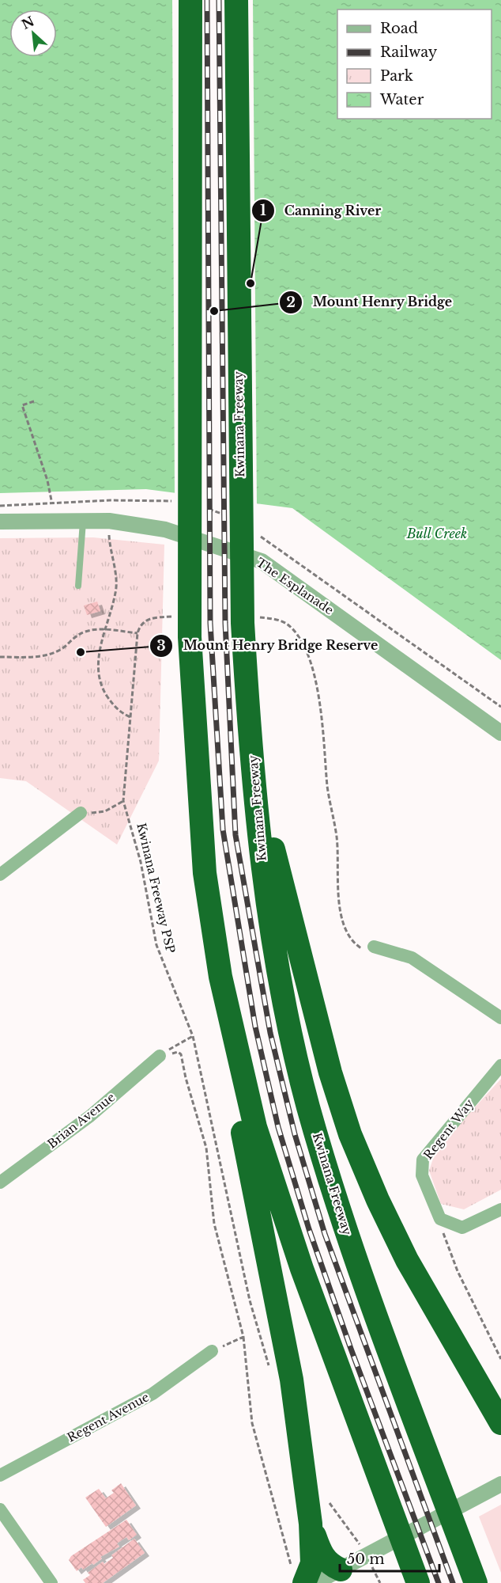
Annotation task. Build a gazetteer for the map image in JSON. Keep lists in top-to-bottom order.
{
  "streets": {
    "highway": ["Kwinana Freeway"],
    "street": [
      "The Esplanade",
      "Brian Avenue",
      "Regent Way",
      "Regent Avenue"
    ],
    "path": ["Kwinana Freeway PSP"]
  },
  "water": ["Bull Creek"],
  "places": ["Canning River", "Mount Henry Bridge", "Mount Henry Bridge Reserve"],
  "legend": [
    "Road",
    "Railway",
    "Park",
    "Water"
  ],
  "scale_bar": "50 m",
  "north": "top left"
}
